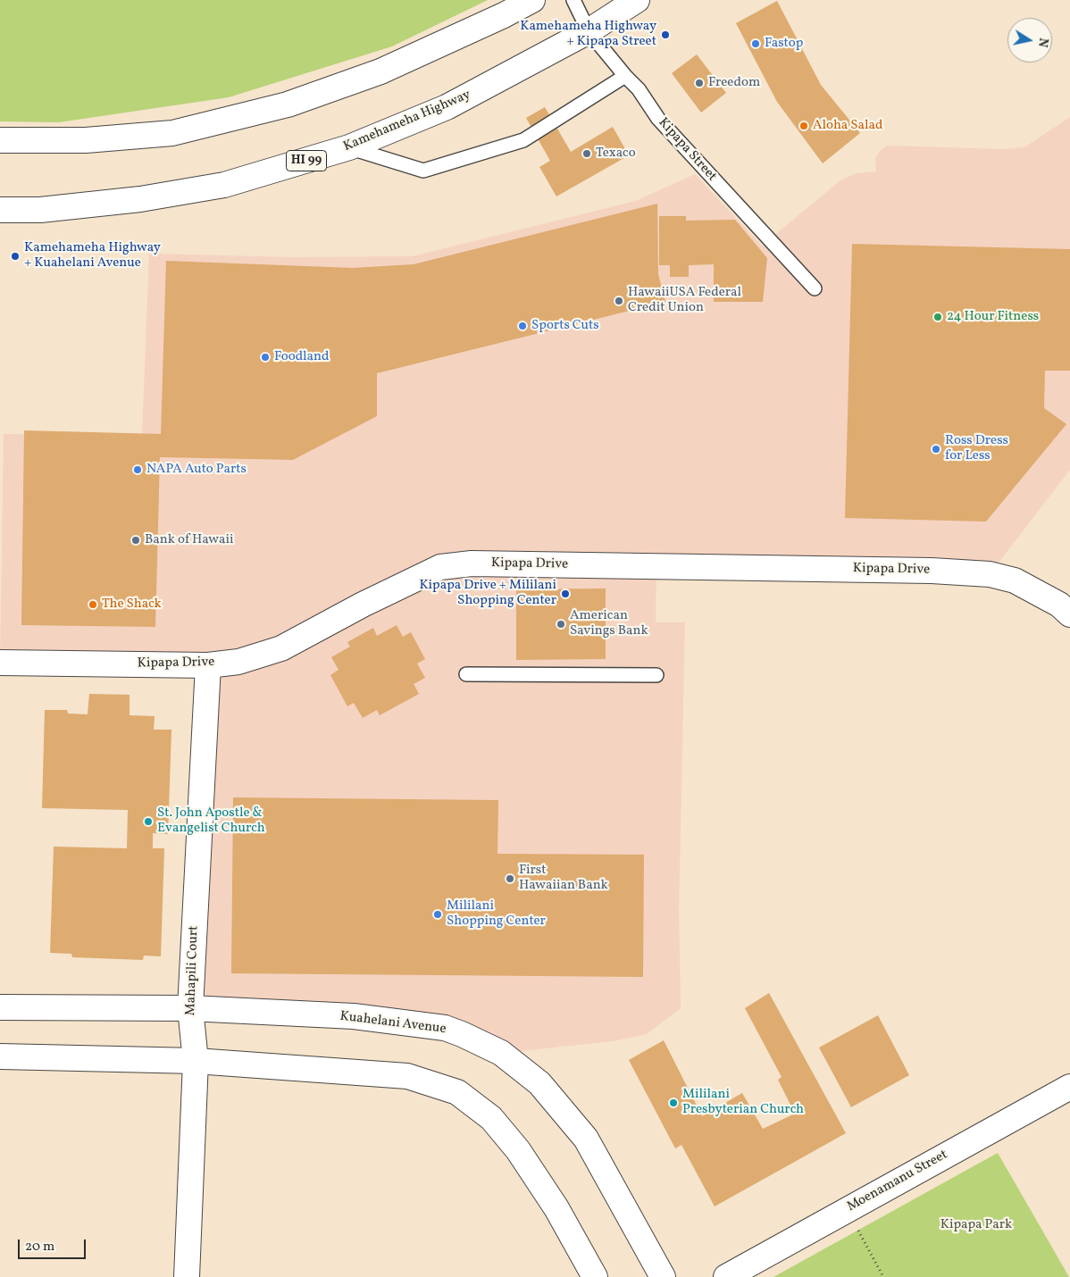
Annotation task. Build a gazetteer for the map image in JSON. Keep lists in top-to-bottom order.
{
  "streets": {
    "street": [
      "Kamehameha Highway",
      "HI 99",
      "Kipapa Drive",
      "Mahapili Court",
      "Kuahelani Avenue",
      "Moenamanu Street"
    ],
    "lane": ["Kipapa Street"]
  },
  "crossings": [
    ["Kamehameha Highway", "Kipapa Street"],
    ["Kipapa Drive", "Mahapili Court"],
    ["Mahapili Court", "Kuahelani Avenue"]
  ],
  "parks": ["Kipapa Park"],
  "places": [
    "Kamehameha Highway + Kipapa Street",
    "Fastop",
    "Freedom",
    "Aloha Salad",
    "Texaco",
    "Kamehameha Highway + Kuahelani Avenue",
    "HawaiiUSA Federal Credit Union",
    "24 Hour Fitness",
    "Sports Cuts",
    "Foodland",
    "Ross Dress for Less",
    "NAPA Auto Parts",
    "Bank of Hawaii",
    "Kipapa Drive + Mililani Shopping Center",
    "The Shack",
    "American Savings Bank",
    "St. John Apostle & Evangelist Church",
    "First Hawaiian Bank",
    "Mililani Shopping Center",
    "Mililani Presbyterian Church"
  ],
  "scale_bar": "20 m",
  "north": "right"
}
